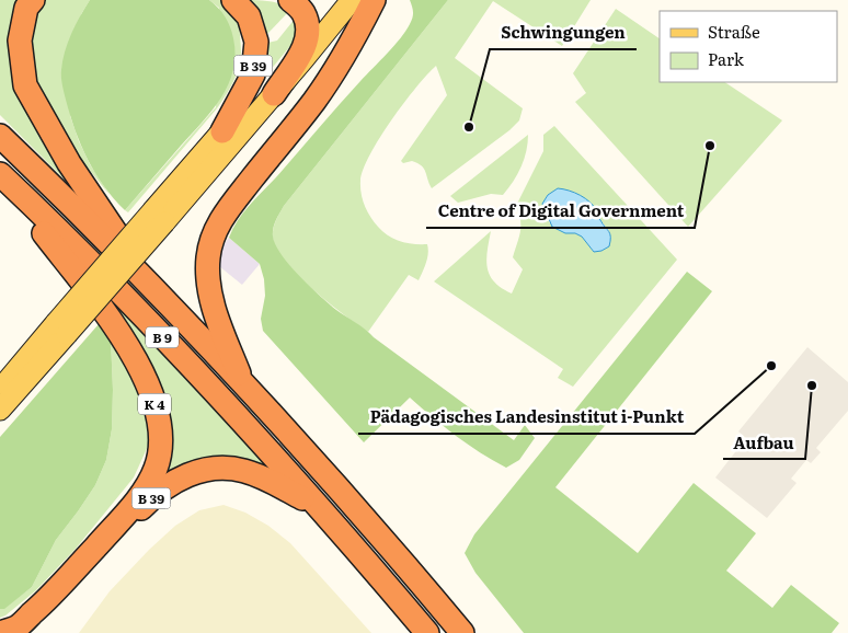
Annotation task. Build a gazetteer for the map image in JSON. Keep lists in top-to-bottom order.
{
  "streets": {
    "highway": ["B 39", "B 9", "K 4"]
  },
  "crossings": [
    ["B 39", "B 9"],
    ["B 9", "K 4"]
  ],
  "places": [
    "Schwingungen",
    "Centre of Digital Government",
    "Pädagogisches Landesinstitut i-Punkt",
    "Aufbau"
  ],
  "legend": ["Straße", "Park"]
}
